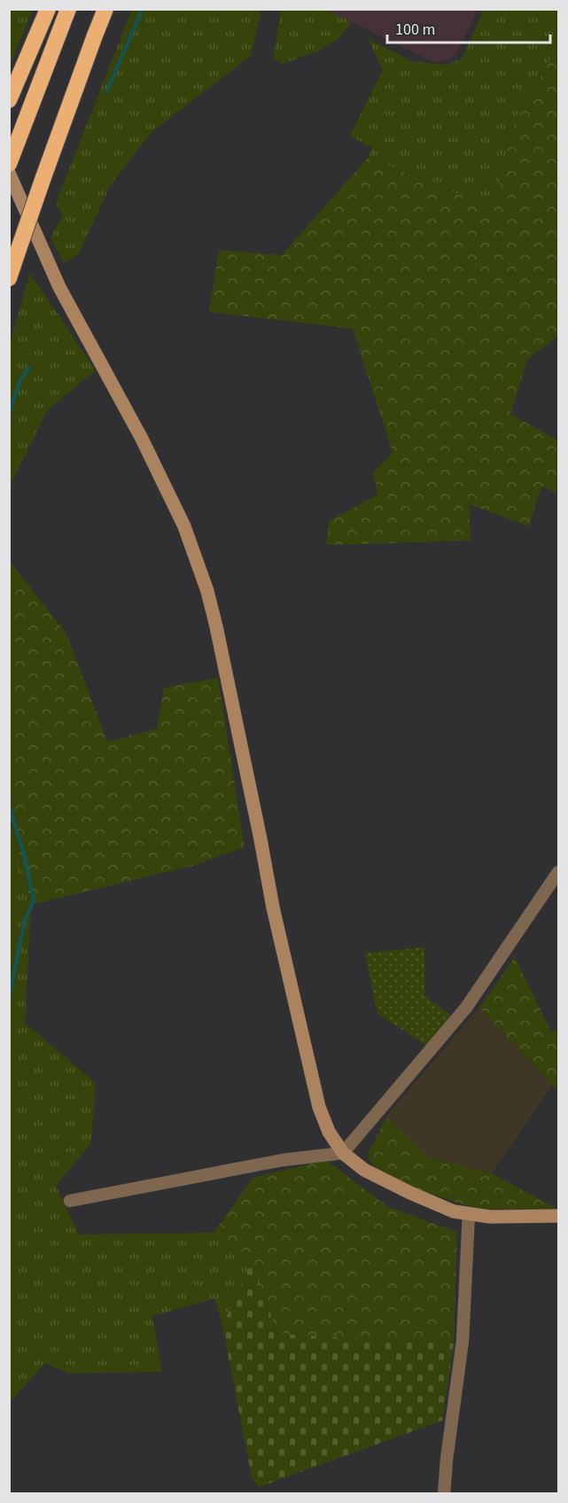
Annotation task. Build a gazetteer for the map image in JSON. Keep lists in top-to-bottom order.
{
  "scale_bar": "100 m"
}
